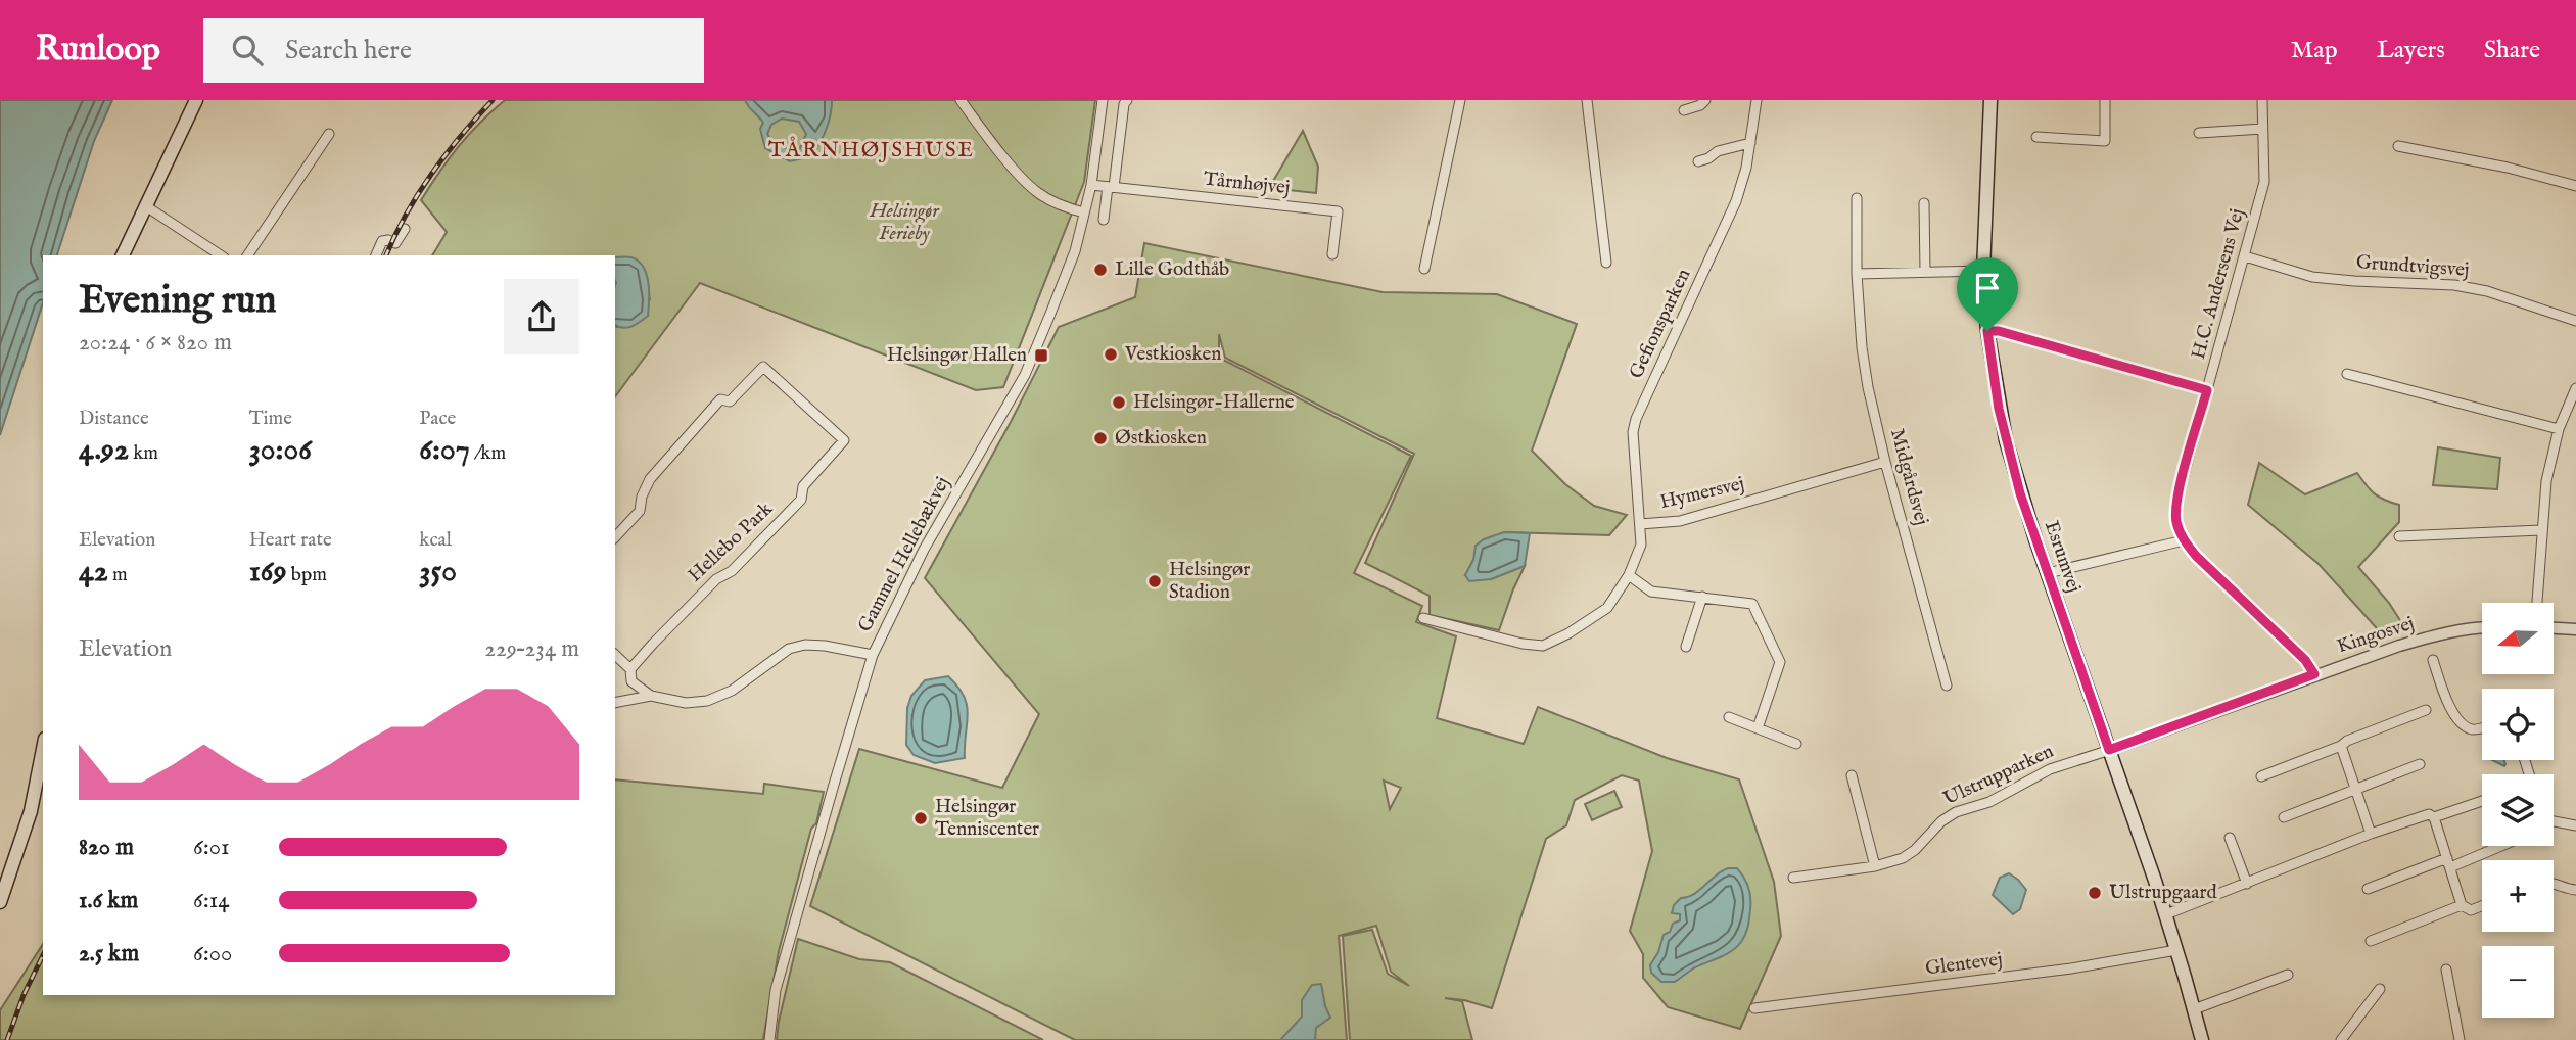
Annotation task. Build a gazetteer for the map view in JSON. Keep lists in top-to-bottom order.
{
  "streets": {
    "main road": ["Esrumvej"],
    "street": [
      "Tårnhøjvej",
      "Grundtvigsvej",
      "H.C. Andersens Vej",
      "Gefionsparken",
      "Midgårdsvej",
      "Hymersvej",
      "Hellebo Park",
      "Gammel Hellebækvej",
      "Kingosvej",
      "Ulstrupparken",
      "Glentevej"
    ]
  },
  "crossings": [
    ["Tårnhøjvej", "Gammel Hellebækvej"],
    ["Grundtvigsvej", "H.C. Andersens Vej"],
    ["Gefionsparken", "Hymersvej"],
    ["Midgårdsvej", "Hymersvej"],
    ["Esrumvej", "Kingosvej"],
    ["Esrumvej", "Ulstrupparken"],
    ["Esrumvej", "Glentevej"],
    ["Kingosvej", "Ulstrupparken"]
  ],
  "districts": ["TÅRNHØJSHUSE"],
  "parks": ["Helsingør Ferieby"],
  "places": {
    "other": [
      "Lille Godthåb",
      "Vestkiosken",
      "Helsingør-Hallerne",
      "Østkiosken",
      "Helsingør Stadion",
      "Helsingør Tenniscenter",
      "Ulstrupgaard"
    ],
    "transit": ["Helsingør Hallen"]
  },
  "north": "left",
  "page": {
    "header": "Runloop",
    "search": "Search here",
    "nav": ["Map", "Layers", "Share"],
    "heading": ["Evening run", "20:24 · 6 × 820 m"],
    "stats": [
      ["Distance", "4.92 km"],
      ["Time", "30:06"],
      ["Pace", "6:07 /km"],
      ["Elevation", "42 m"],
      ["Heart rate", "169 bpm"],
      ["kcal", "350"]
    ],
    "map_buttons": ["+", "−"],
    "chart": ["Elevation", "229–234 m"],
    "list": [
      {
        "name": "820 m",
        "note": "6:01"
      },
      {
        "name": "1.6 km",
        "note": "6:14"
      },
      {
        "name": "2.5 km",
        "note": "6:00"
      }
    ]
  }
}
